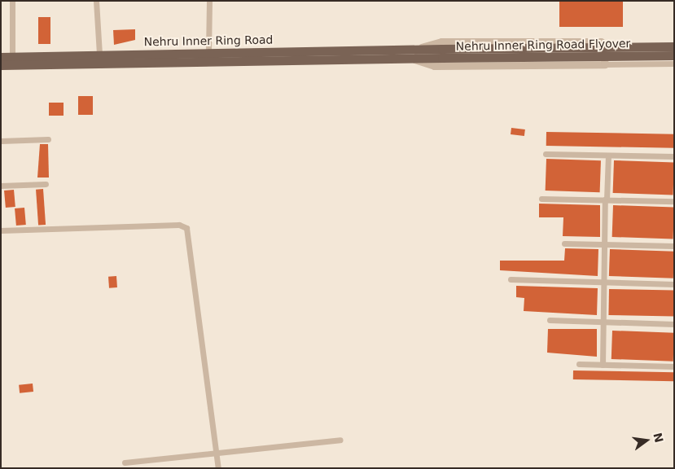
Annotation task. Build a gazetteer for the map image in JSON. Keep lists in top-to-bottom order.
{
  "streets": {
    "main road": ["Nehru Inner Ring Road", "Nehru Inner Ring Road Flyover"]
  },
  "crossings": [
    ["Nehru Inner Ring Road", "Nehru Inner Ring Road Flyover"]
  ],
  "north": "right"
}
